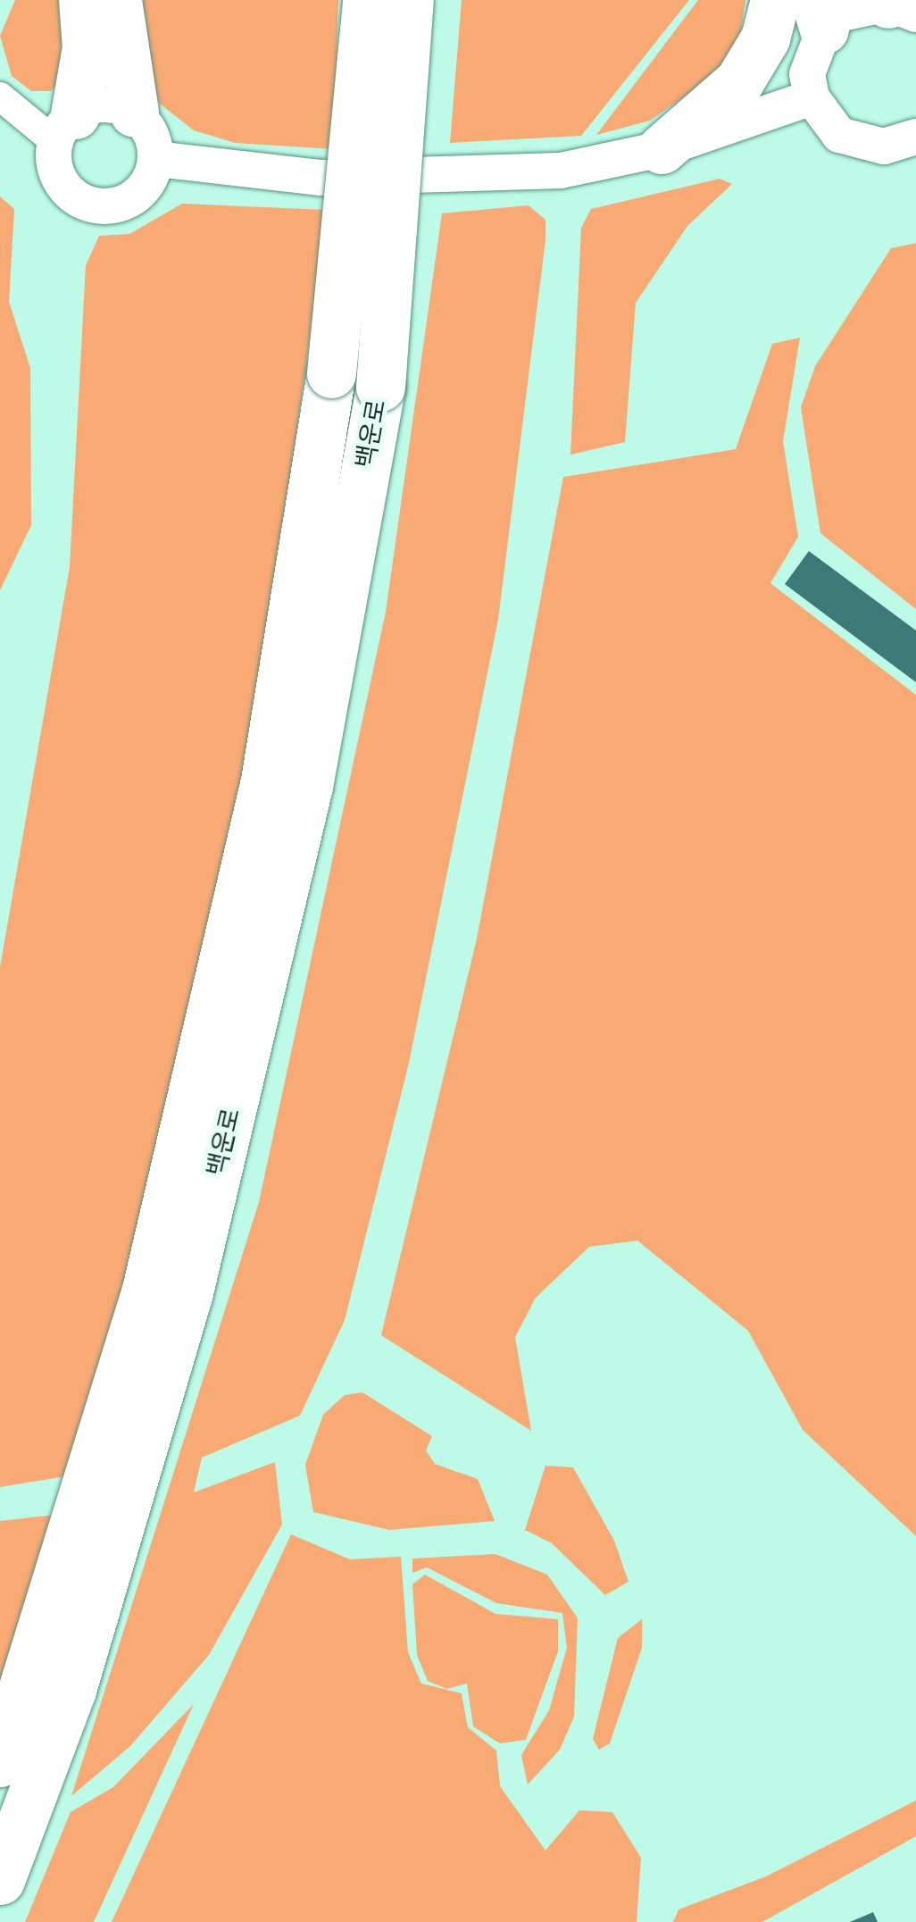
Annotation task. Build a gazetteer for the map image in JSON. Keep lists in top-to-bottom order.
{
  "streets": {
    "highway": ["백운로"]
  }
}
